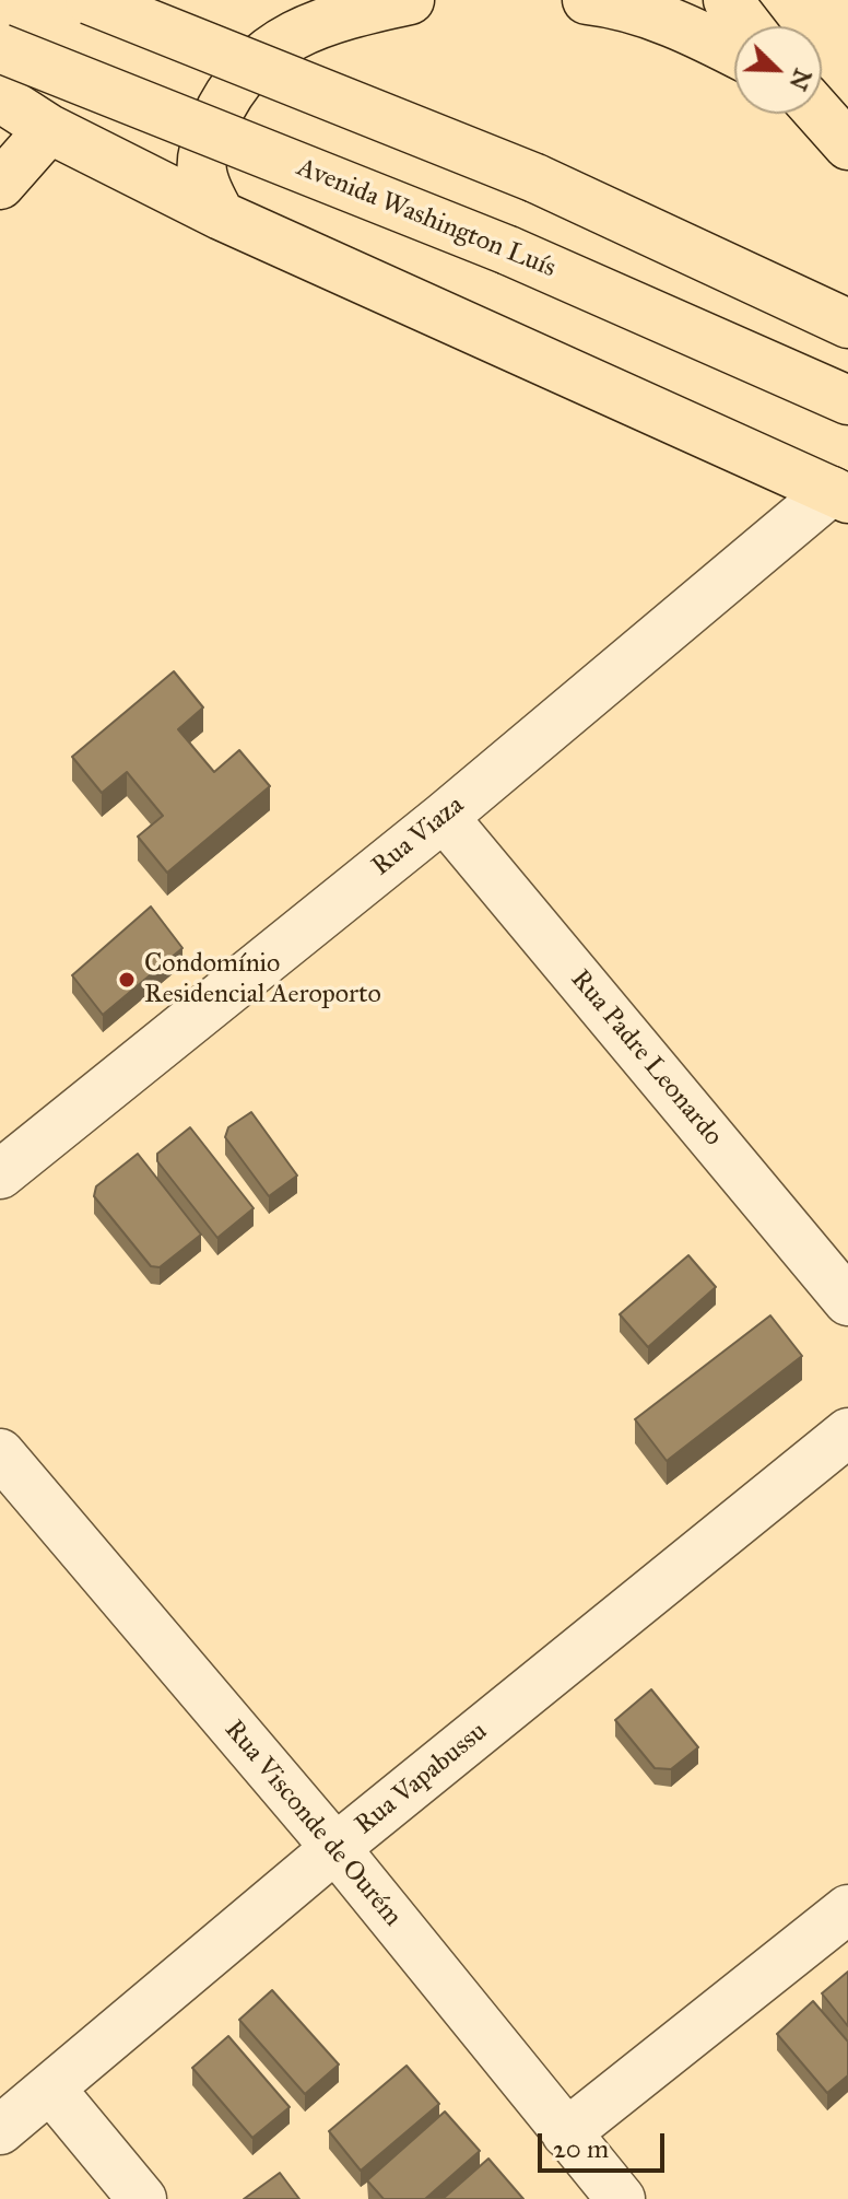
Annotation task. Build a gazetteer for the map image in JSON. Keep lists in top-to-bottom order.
{
  "streets": {
    "highway": ["Avenida Washington Luís"],
    "street": [
      "Rua Viaza",
      "Rua Padre Leonardo",
      "Rua Vapabussu",
      "Rua Visconde de Ourém"
    ]
  },
  "crossings": [
    ["Rua Viaza", "Rua Padre Leonardo"],
    ["Rua Vapabussu", "Rua Visconde de Ourém"]
  ],
  "places": ["Condomínio Residencial Aeroporto"],
  "scale_bar": "20 m",
  "north": "bottom right"
}
